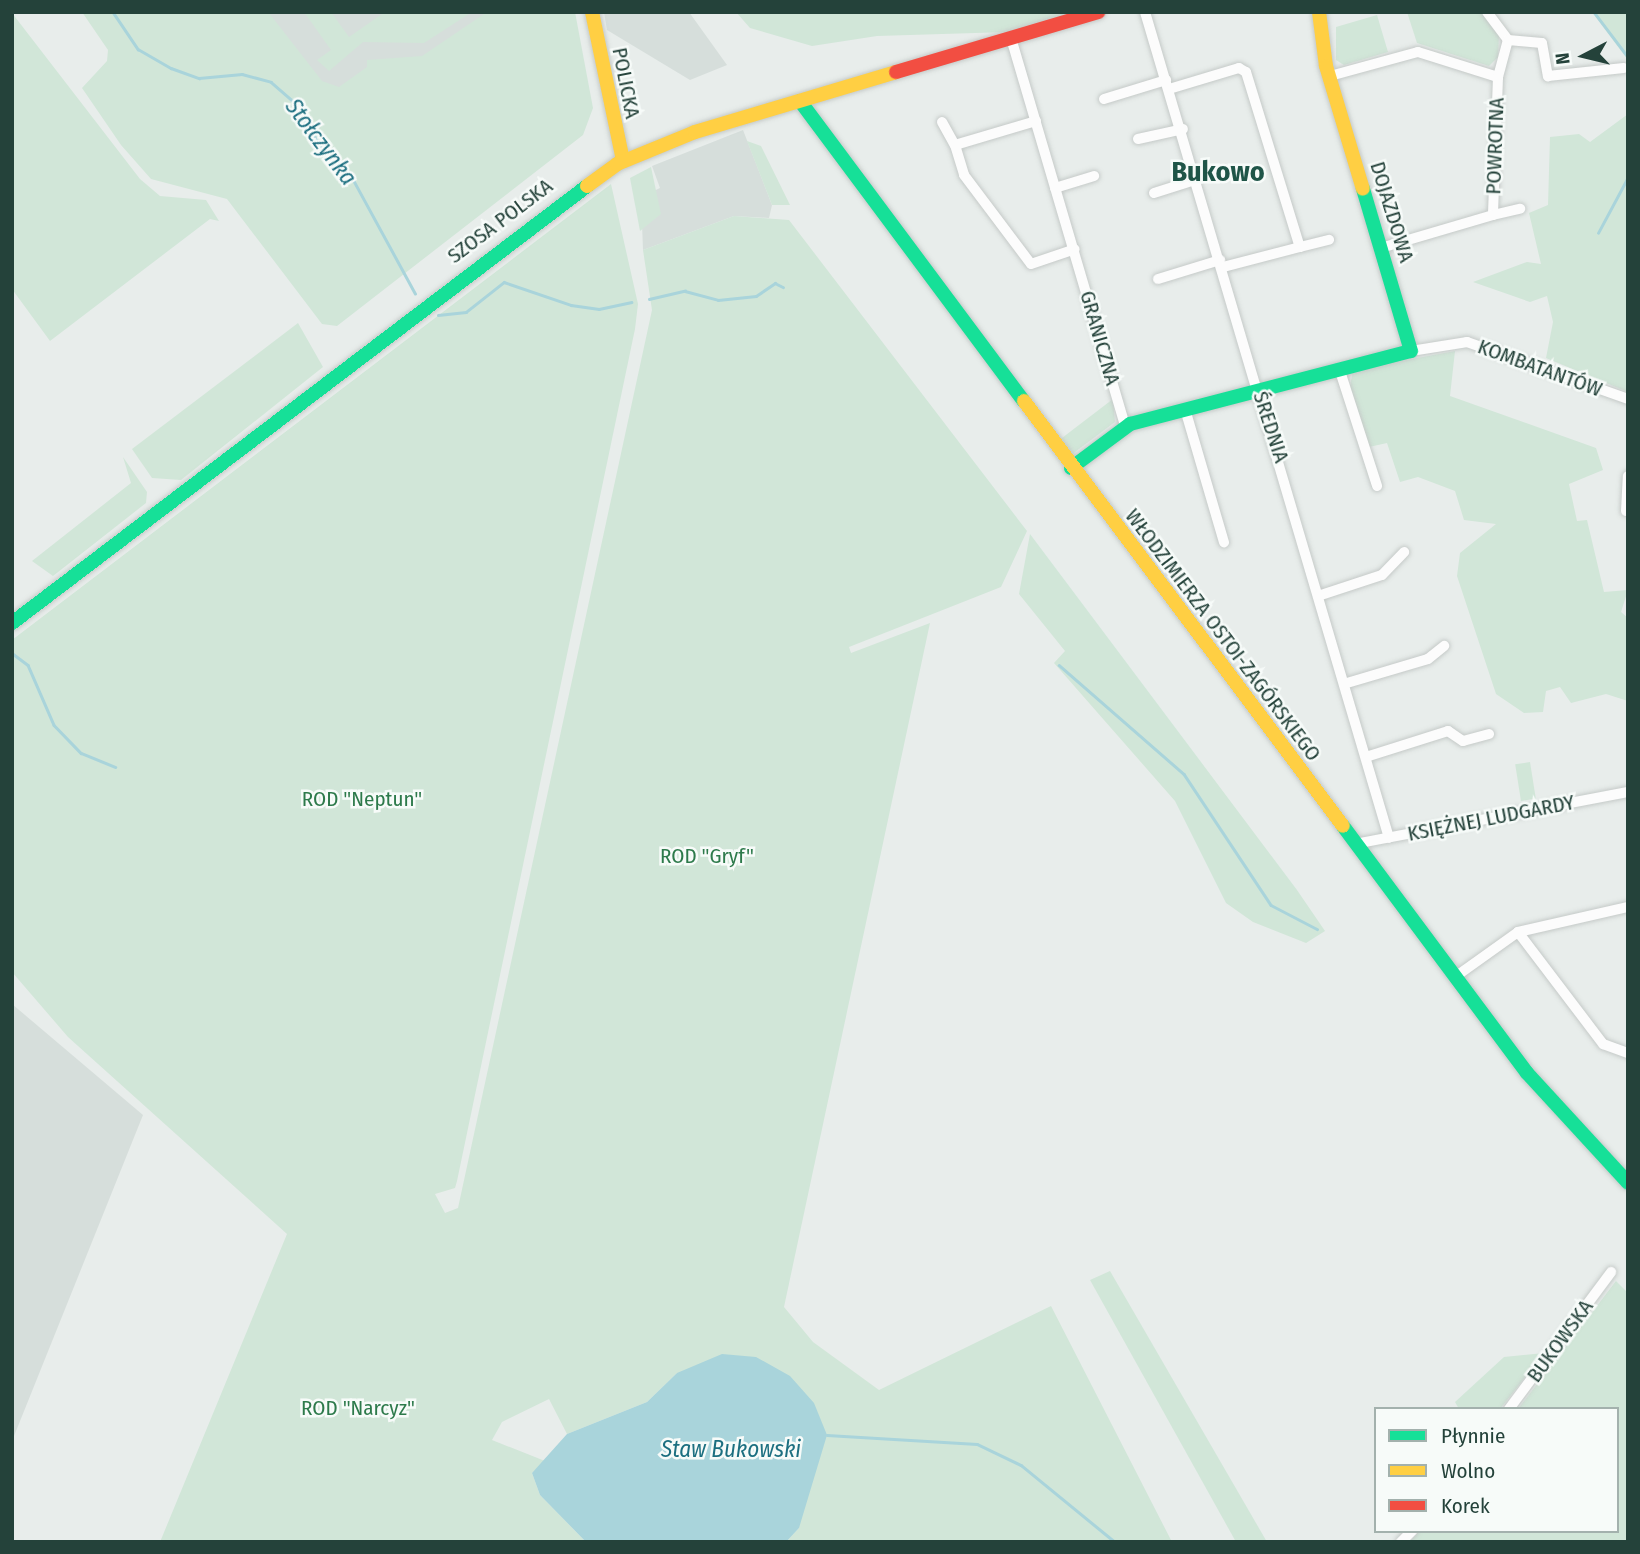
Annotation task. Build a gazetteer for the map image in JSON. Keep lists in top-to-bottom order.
{
  "streets": {
    "street": [
      "POLICKA",
      "POWROTNA",
      "DOJAZDOWA",
      "SZOSA POLSKA",
      "GRANICZNA",
      "KOMBATANTÓW",
      "ŚREDNIA",
      "WŁODZIMIERZA OSTOI-ZAGÓRSKIEGO",
      "KSIĘŻNEJ LUDGARDY",
      "BUKOWSKA"
    ]
  },
  "crossings": [
    ["POLICKA", "SZOSA POLSKA"],
    ["POWROTNA", "DOJAZDOWA"],
    ["DOJAZDOWA", "KOMBATANTÓW"],
    ["SZOSA POLSKA", "GRANICZNA"],
    ["SZOSA POLSKA", "WŁODZIMIERZA OSTOI-ZAGÓRSKIEGO"],
    ["ŚREDNIA", "KSIĘŻNEJ LUDGARDY"],
    ["WŁODZIMIERZA OSTOI-ZAGÓRSKIEGO", "KSIĘŻNEJ LUDGARDY"]
  ],
  "districts": ["Bukowo"],
  "water": ["Stołczynka", "Staw Bukowski"],
  "parks": ["ROD \"Neptun\"", "ROD \"Gryf\"", "ROD \"Narcyz\""],
  "legend": ["Płynnie", "Wolno", "Korek"],
  "north": "left"
}
